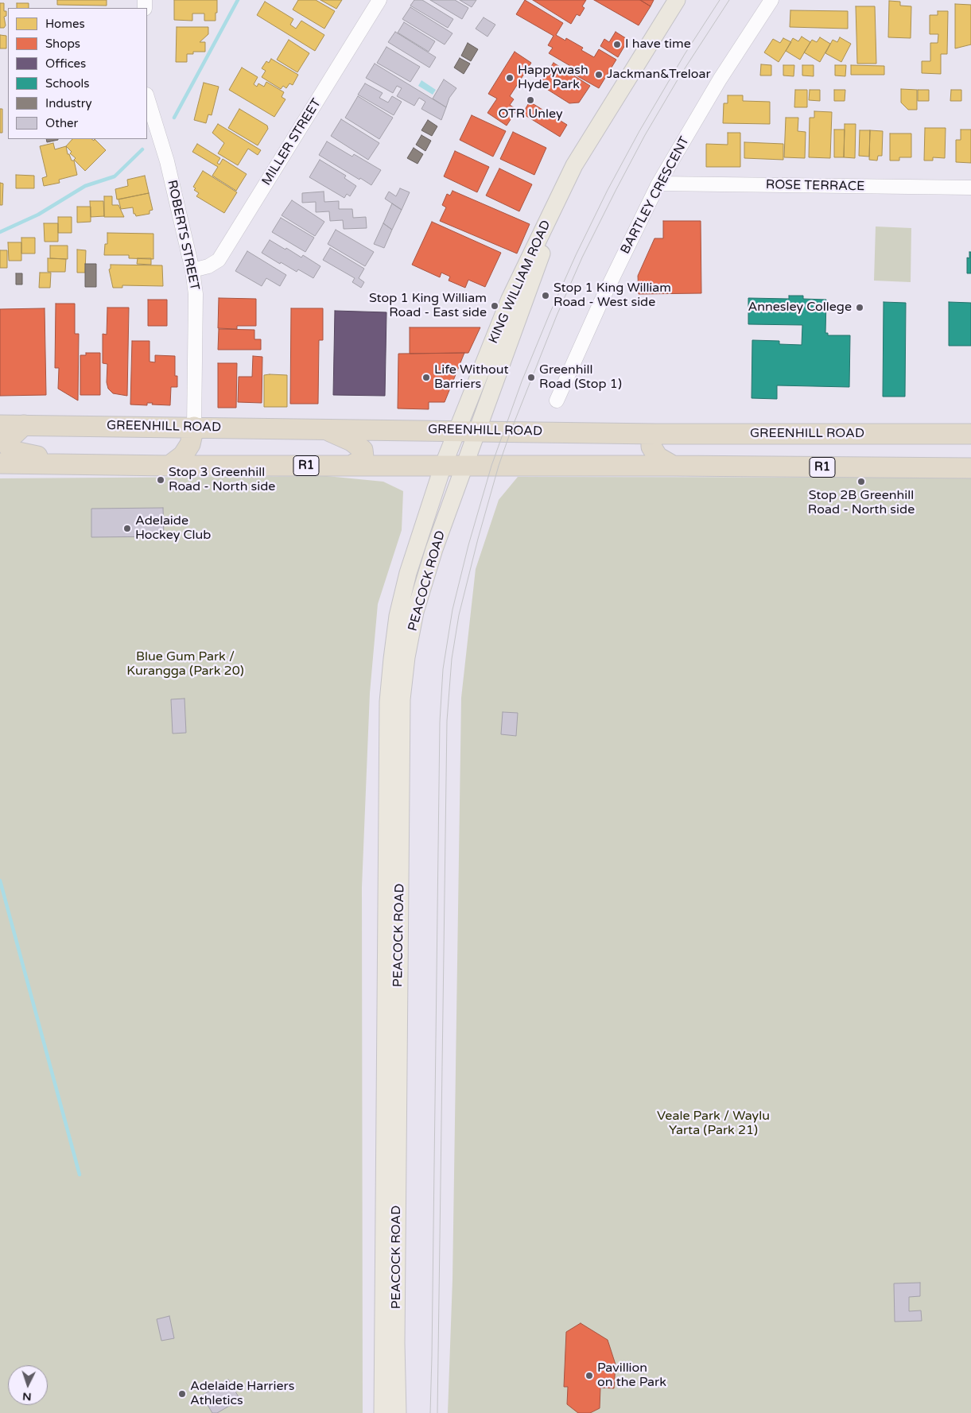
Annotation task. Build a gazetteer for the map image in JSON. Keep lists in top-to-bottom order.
{
  "streets": {
    "highway": ["GREENHILL ROAD", "R1"],
    "main road": ["KING WILLIAM ROAD", "PEACOCK ROAD"],
    "street": [
      "MILLER STREET",
      "ROSE TERRACE",
      "BARTLEY CRESCENT",
      "ROBERTS STREET"
    ]
  },
  "crossings": [
    ["MILLER STREET", "ROBERTS STREET"],
    ["ROSE TERRACE", "BARTLEY CRESCENT"],
    ["ROBERTS STREET", "GREENHILL ROAD"],
    ["KING WILLIAM ROAD", "GREENHILL ROAD"],
    ["KING WILLIAM ROAD", "R1"],
    ["KING WILLIAM ROAD", "PEACOCK ROAD"],
    ["R1", "PEACOCK ROAD"]
  ],
  "parks": ["Blue Gum Park / Kurangga (Park 20)", "Veale Park / Waylu Yarta (Park 21)"],
  "places": [
    "I have time",
    "Jackman&Treloar",
    "Happywash Hyde Park",
    "OTR Unley",
    "Stop 1 King William Road - West side",
    "Stop 1 King William Road - East side",
    "Annesley College",
    "Life Without Barriers",
    "Greenhill Road (Stop 1)",
    "Stop 3 Greenhill Road - North side",
    "Stop 2B Greenhill Road - North side",
    "Adelaide Hockey Club",
    "Pavillion on the Park",
    "Adelaide Harriers Athletics"
  ],
  "legend": [
    "Homes",
    "Shops",
    "Offices",
    "Schools",
    "Industry",
    "Other"
  ],
  "north": "bottom"
}
